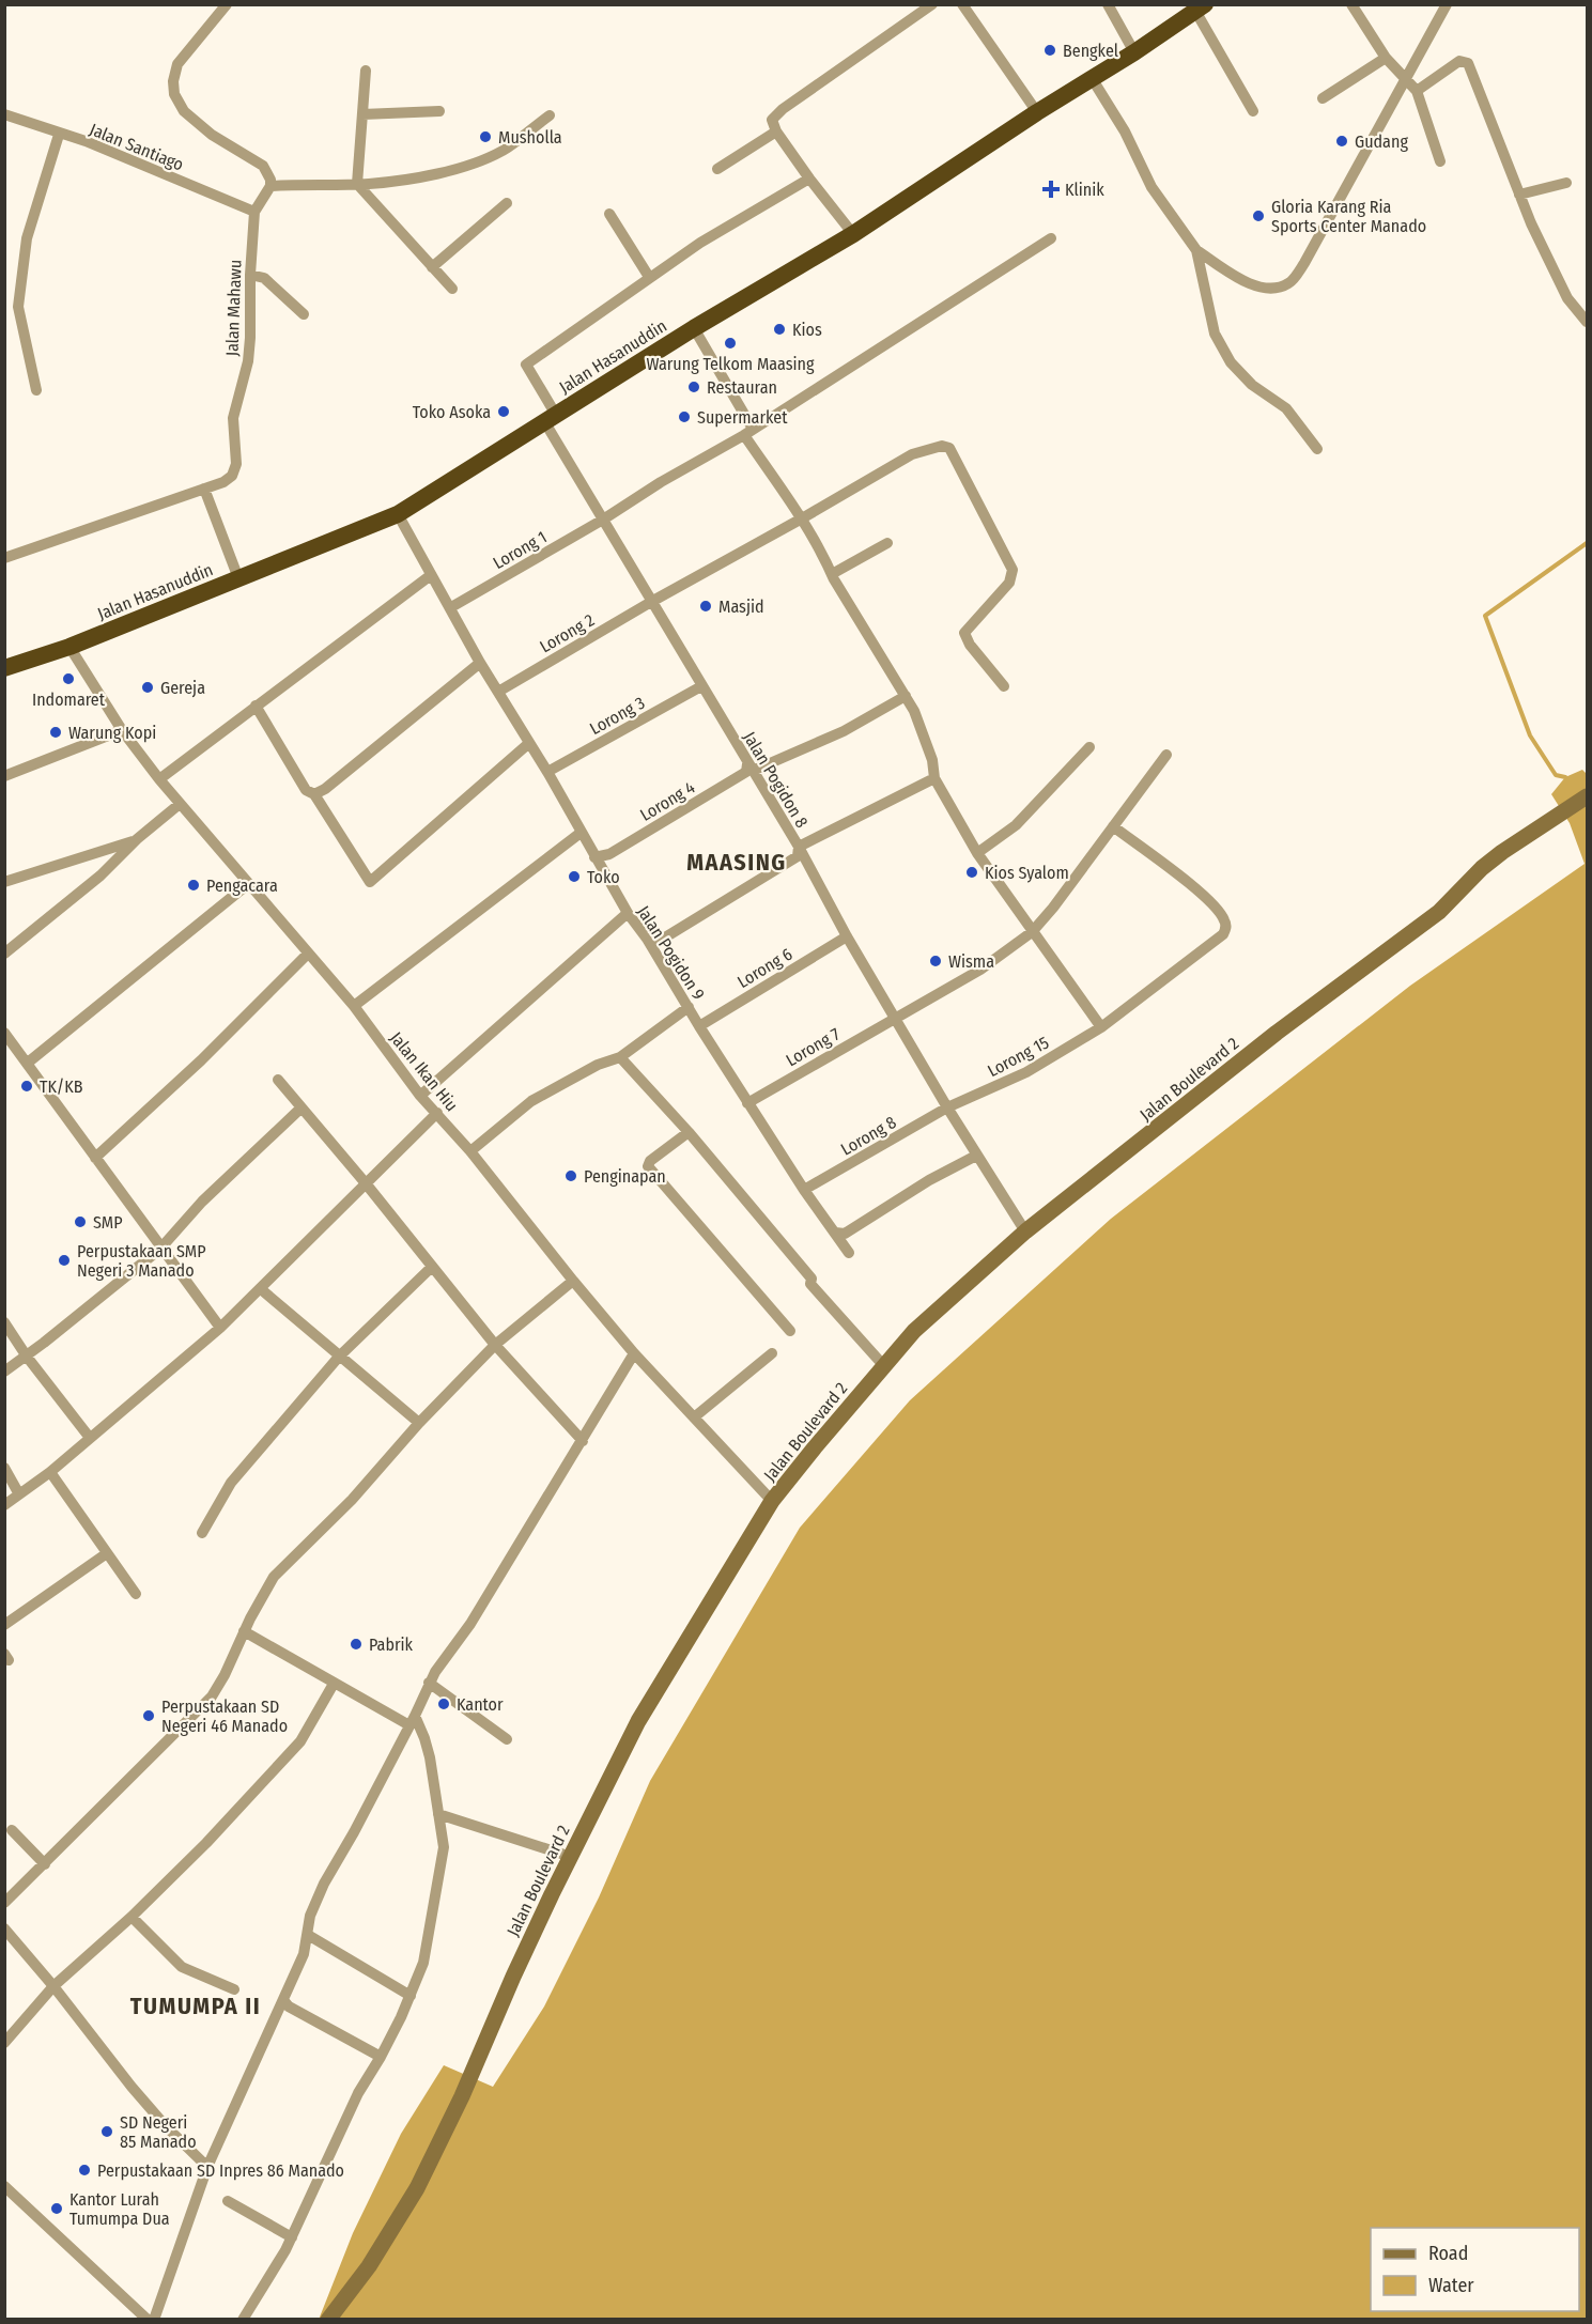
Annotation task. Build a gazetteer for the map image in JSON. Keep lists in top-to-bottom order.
{
  "streets": {
    "highway": ["Jalan Hasanuddin"],
    "main road": ["Jalan Boulevard 2"],
    "street": [
      "Jalan Santiago",
      "Jalan Mahawu",
      "Lorong 1",
      "Lorong 2",
      "Lorong 3",
      "Jalan Pogidon 8",
      "Lorong 4",
      "Jalan Pogidon 9",
      "Lorong 6",
      "Lorong 7",
      "Lorong 15",
      "Jalan Ikan Hiu",
      "Lorong 8"
    ]
  },
  "crossings": [
    ["Jalan Santiago", "Jalan Mahawu"],
    ["Jalan Hasanuddin", "Jalan Pogidon 8"],
    ["Jalan Hasanuddin", "Jalan Pogidon 9"],
    ["Jalan Hasanuddin", "Jalan Ikan Hiu"],
    ["Lorong 1", "Jalan Pogidon 8"],
    ["Lorong 1", "Jalan Pogidon 9"],
    ["Lorong 2", "Jalan Pogidon 8"],
    ["Lorong 2", "Jalan Pogidon 9"],
    ["Lorong 3", "Jalan Pogidon 8"],
    ["Lorong 3", "Jalan Pogidon 9"],
    ["Jalan Pogidon 8", "Lorong 4"],
    ["Jalan Pogidon 8", "Lorong 6"],
    ["Jalan Pogidon 8", "Lorong 7"],
    ["Jalan Pogidon 8", "Lorong 15"],
    ["Jalan Pogidon 8", "Jalan Boulevard 2"],
    ["Jalan Pogidon 8", "Lorong 8"],
    ["Lorong 4", "Jalan Pogidon 9"],
    ["Jalan Pogidon 9", "Lorong 6"],
    ["Jalan Pogidon 9", "Lorong 7"],
    ["Jalan Pogidon 9", "Lorong 8"],
    ["Lorong 7", "Lorong 15"],
    ["Lorong 15", "Lorong 8"],
    ["Jalan Ikan Hiu", "Jalan Boulevard 2"]
  ],
  "districts": ["MAASING", "TUMUMPA II"],
  "places": {
    "other": [
      "Bengkel",
      "Musholla",
      "Gudang",
      "Gloria Karang Ria Sports Center Manado",
      "Kios",
      "Warung Telkom Maasing",
      "Restauran",
      "Toko Asoka",
      "Supermarket",
      "Masjid",
      "Indomaret",
      "Gereja",
      "Warung Kopi",
      "Kios Syalom",
      "Toko",
      "Pengacara",
      "Wisma",
      "TK/KB",
      "Penginapan",
      "SMP",
      "Perpustakaan SMP Negeri 3 Manado",
      "Pabrik",
      "Kantor",
      "Perpustakaan SD Negeri 46 Manado",
      "SD Negeri 85 Manado",
      "Perpustakaan SD Inpres 86 Manado",
      "Kantor Lurah Tumumpa Dua"
    ],
    "health": ["Klinik"]
  },
  "legend": ["Road", "Water"]
}
